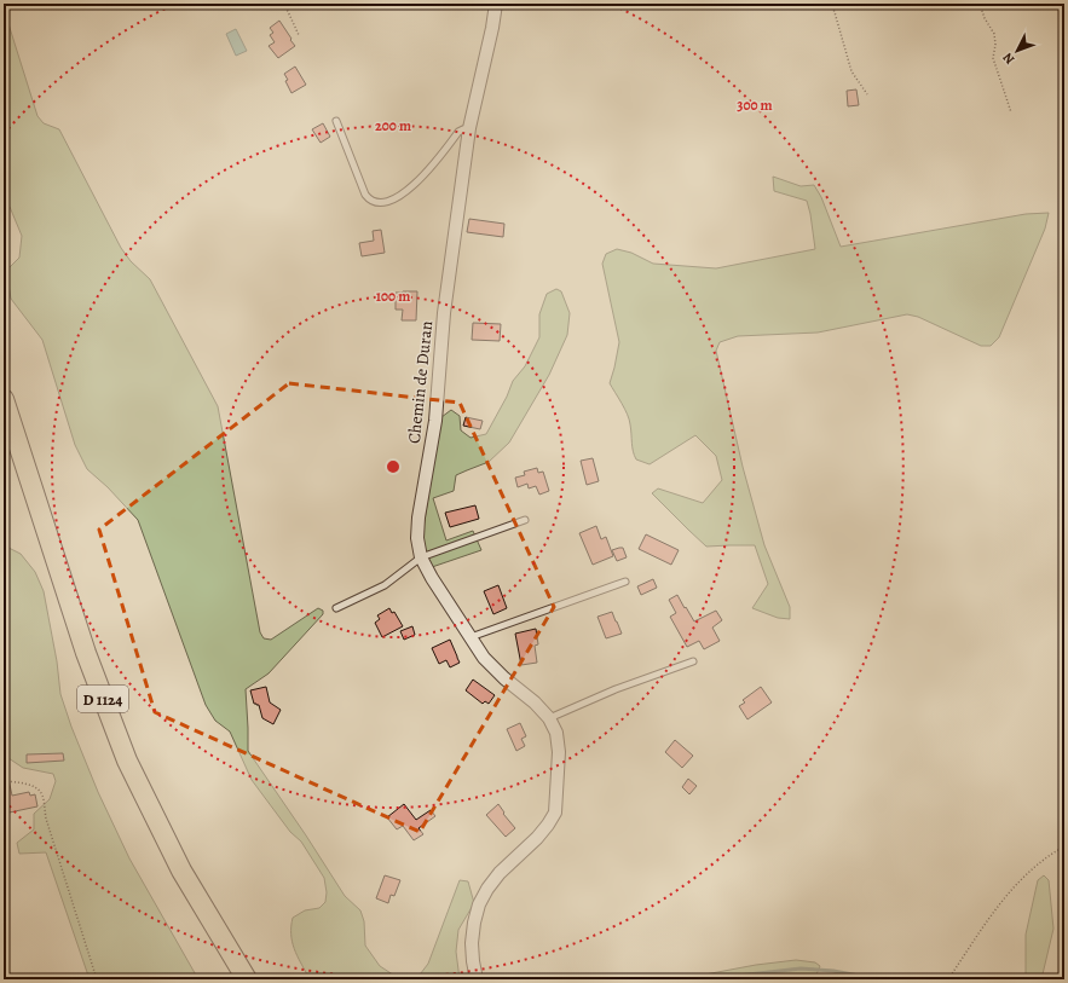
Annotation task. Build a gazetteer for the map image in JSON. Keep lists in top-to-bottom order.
{
  "streets": {
    "highway": ["D 1124"],
    "street": ["Chemin de Duran"]
  },
  "north": "bottom left",
  "rings": ["300 m", "200 m", "100 m"]
}
